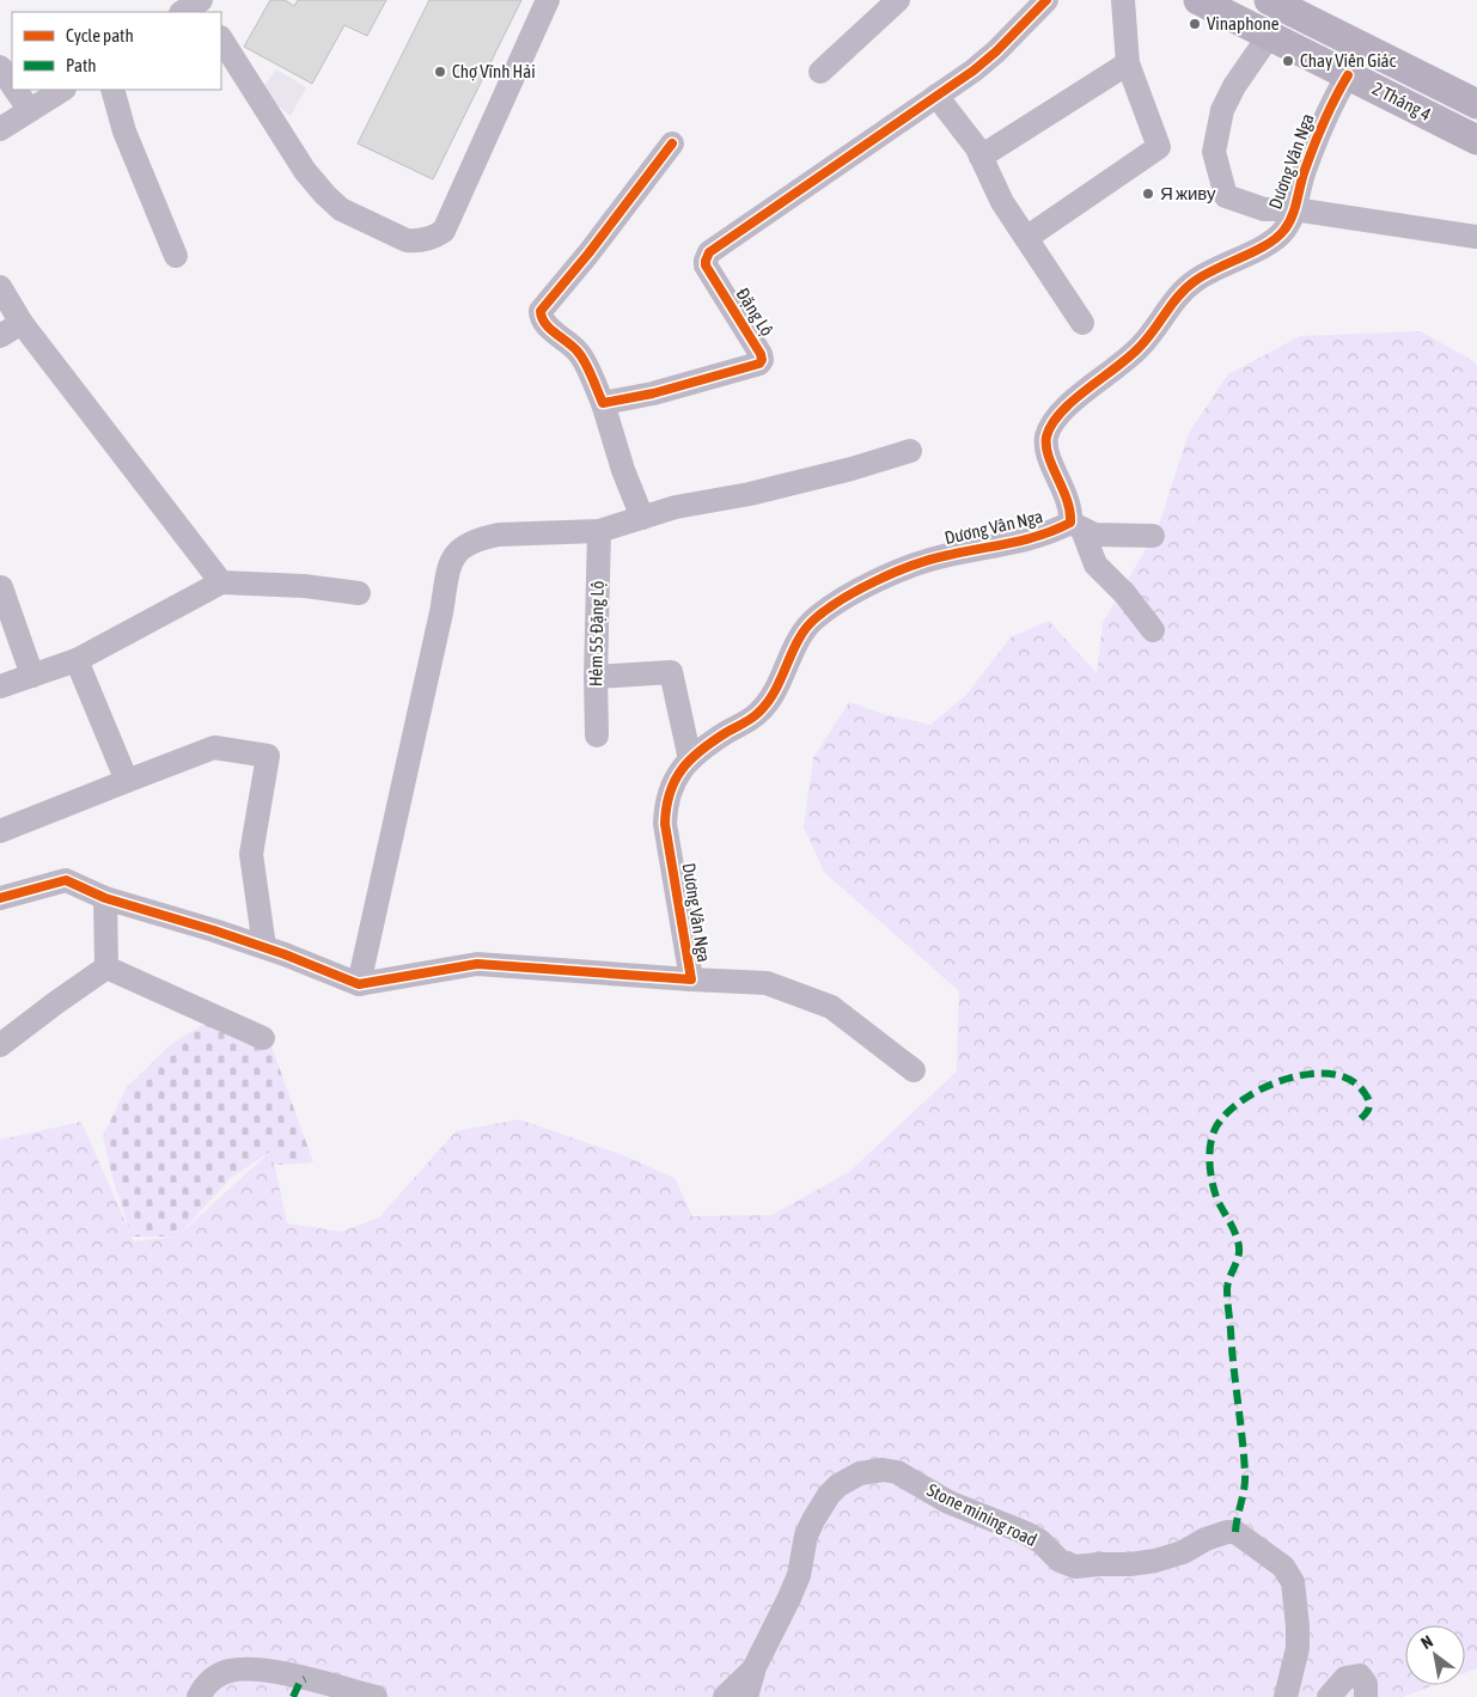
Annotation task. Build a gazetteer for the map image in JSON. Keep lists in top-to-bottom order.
{
  "streets": {
    "main road": ["2 Tháng 4"],
    "street": [
      "Dương Vân Nga",
      "Đặng Lộ",
      "Hẻm 55 Đặng Lộ",
      "Stone mining road"
    ]
  },
  "crossings": [
    ["2 Tháng 4", "Dương Vân Nga"]
  ],
  "places": [
    "Vinaphone",
    "Chay Viên Giác",
    "Chợ Vĩnh Hải",
    "Я живу"
  ],
  "legend": ["Cycle path", "Path"],
  "north": "top left"
}
